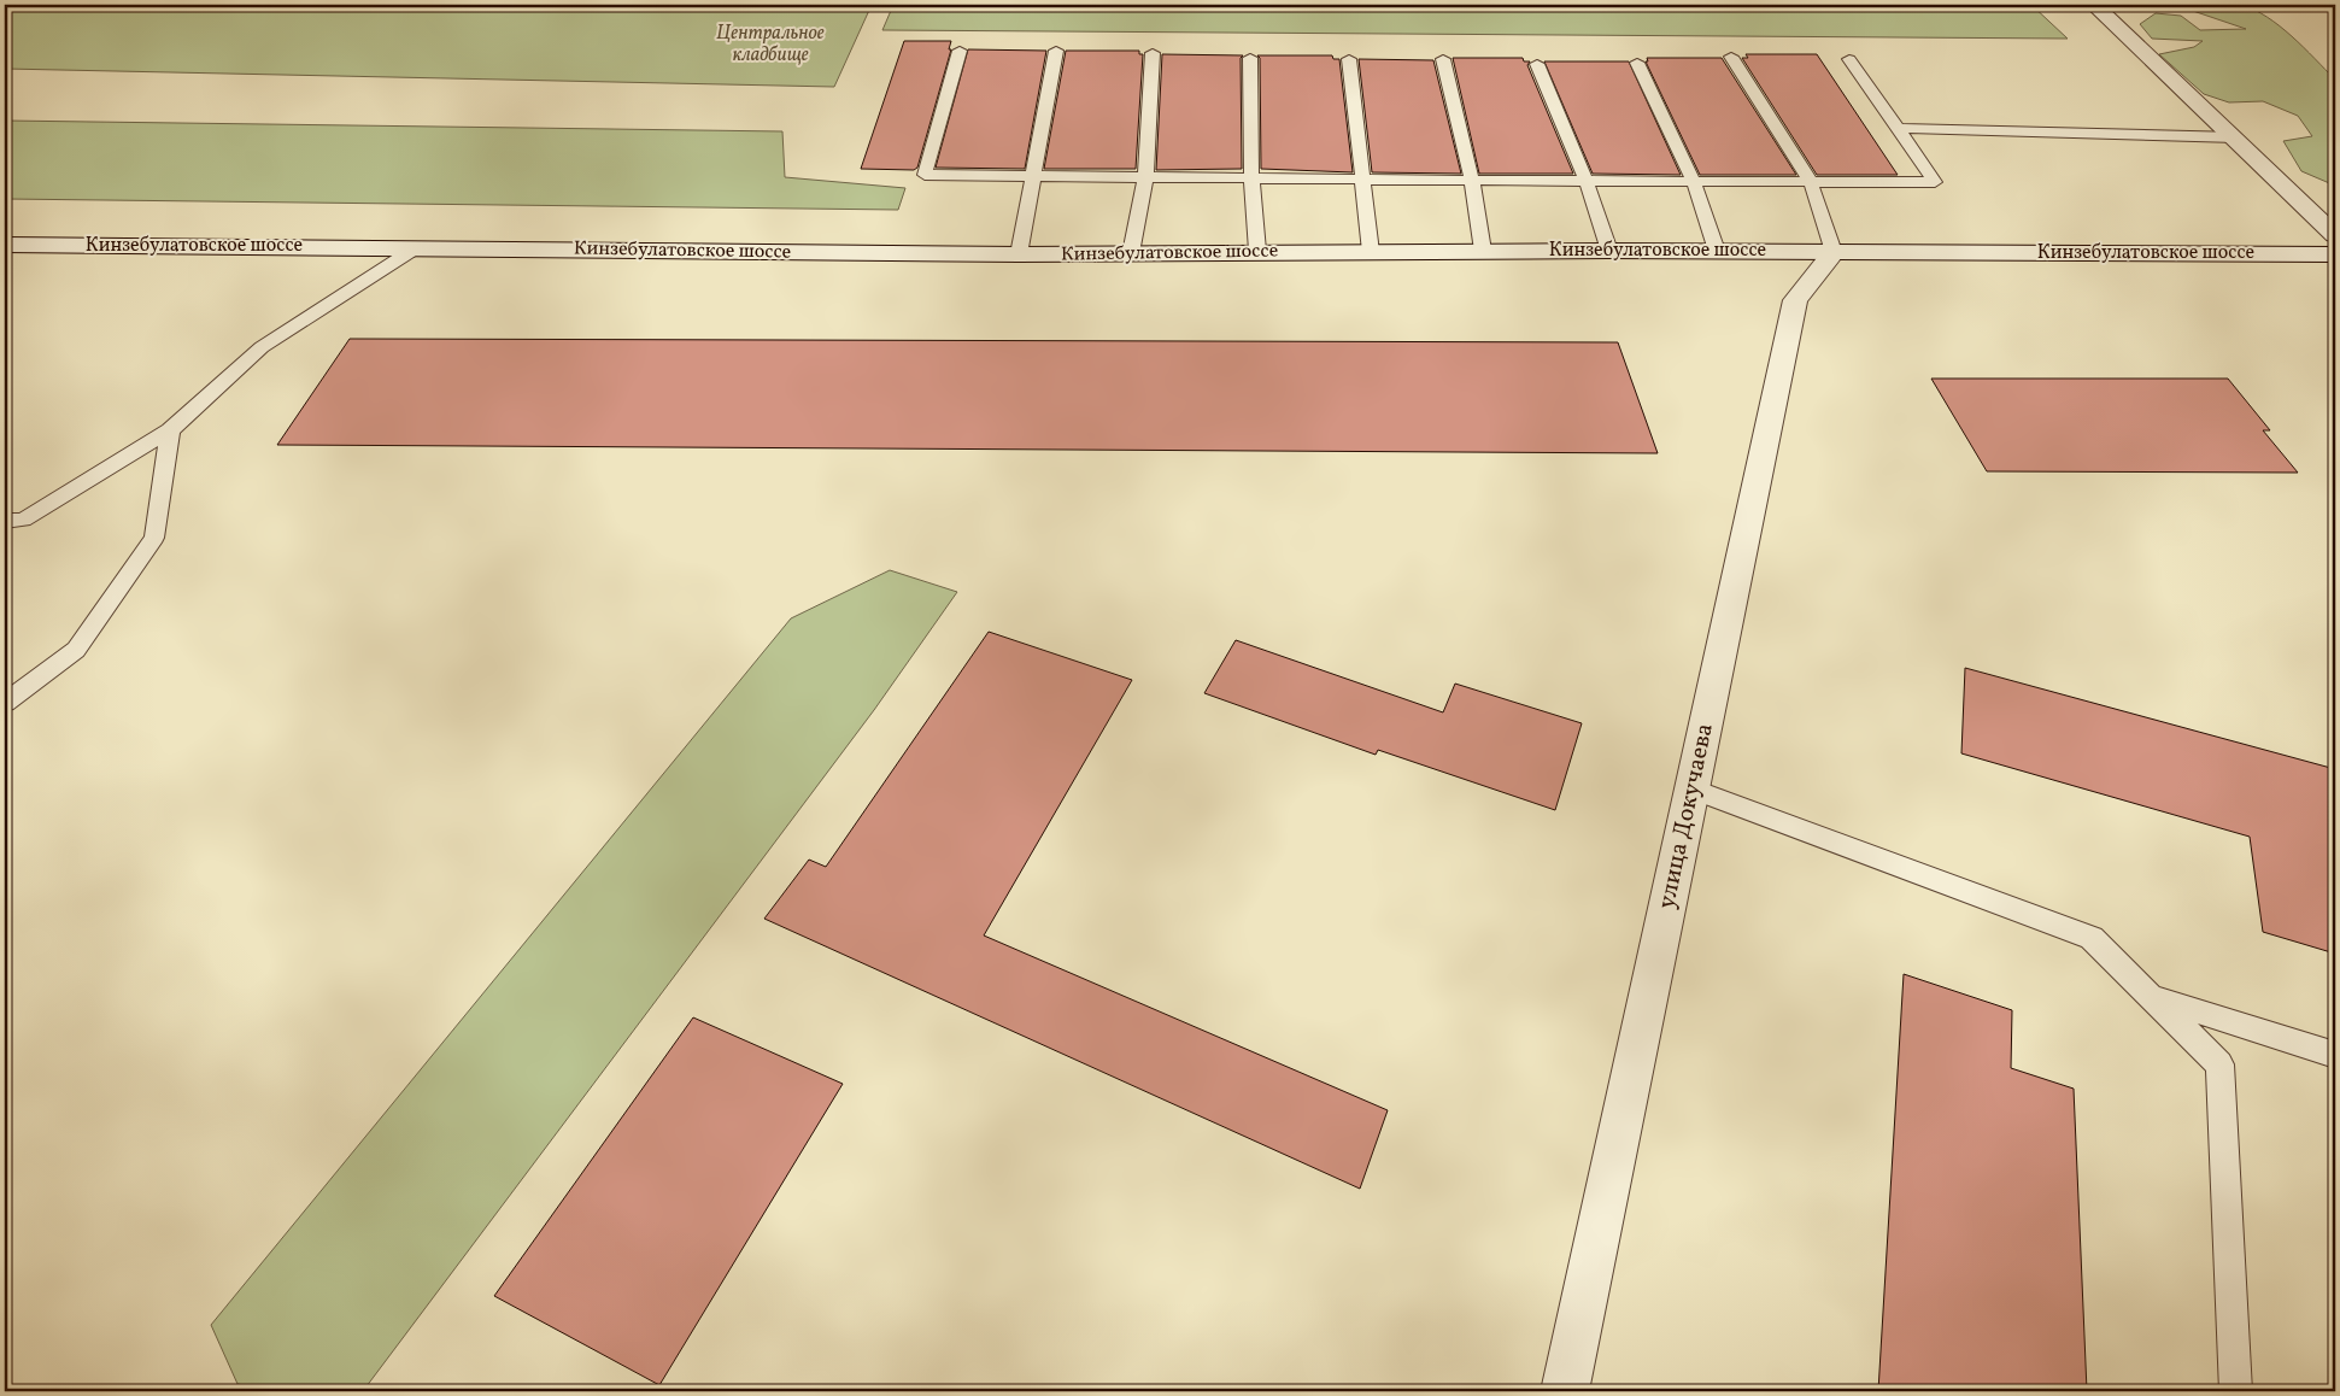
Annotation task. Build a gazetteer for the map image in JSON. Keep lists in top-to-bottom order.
{
  "streets": {
    "main road": ["Кинзебулатовское шоссе", "улица Докучаева"]
  },
  "crossings": [
    ["Кинзебулатовское шоссе", "улица Докучаева"]
  ],
  "parks": ["Центральное кладбище"]
}
